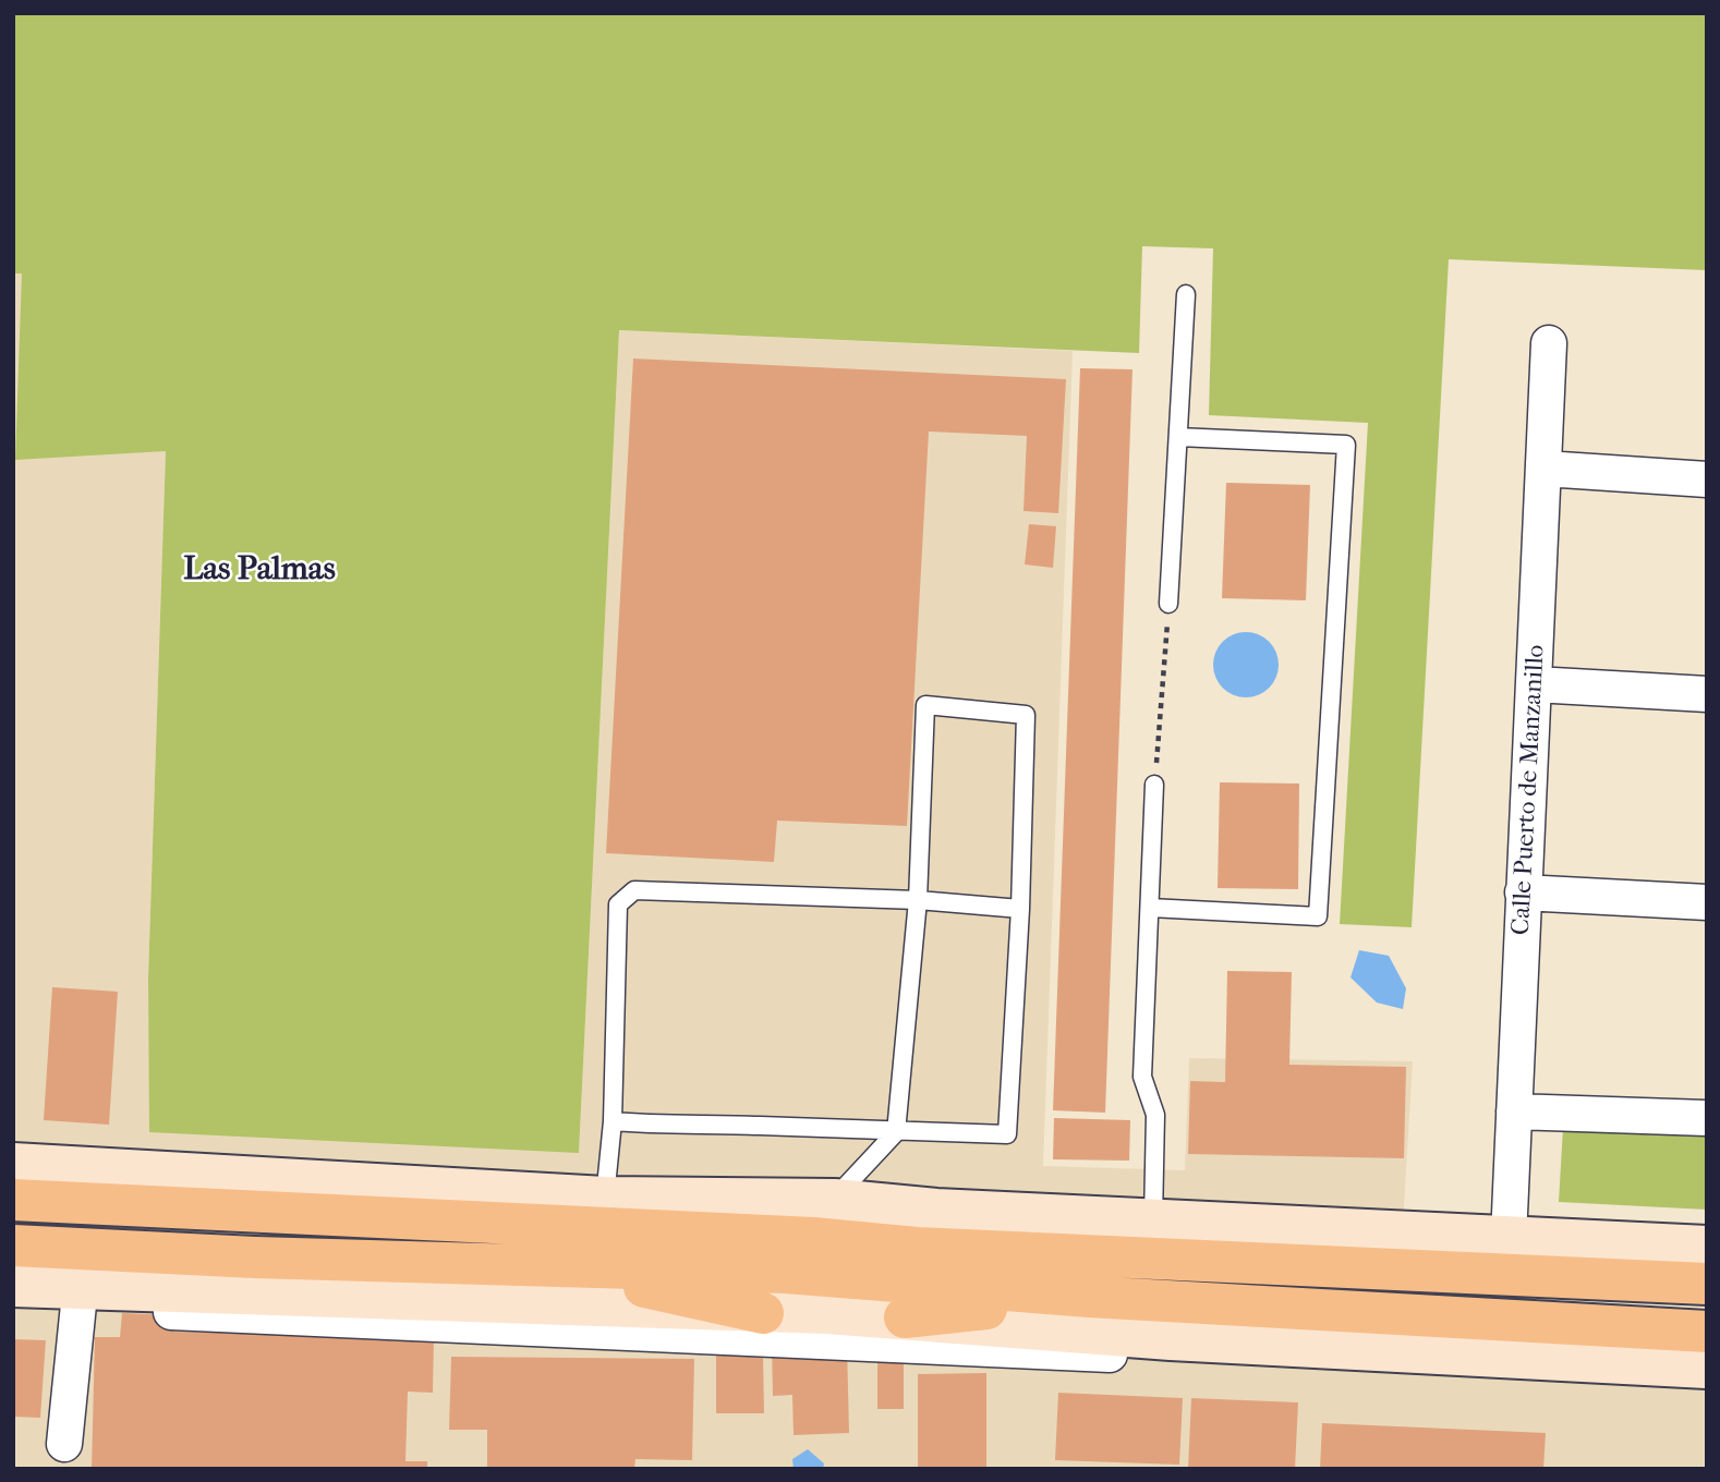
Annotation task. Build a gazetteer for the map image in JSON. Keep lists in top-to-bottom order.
{
  "streets": {
    "street": ["Calle Puerto de Manzanillo"]
  },
  "districts": ["Las Palmas"]
}
